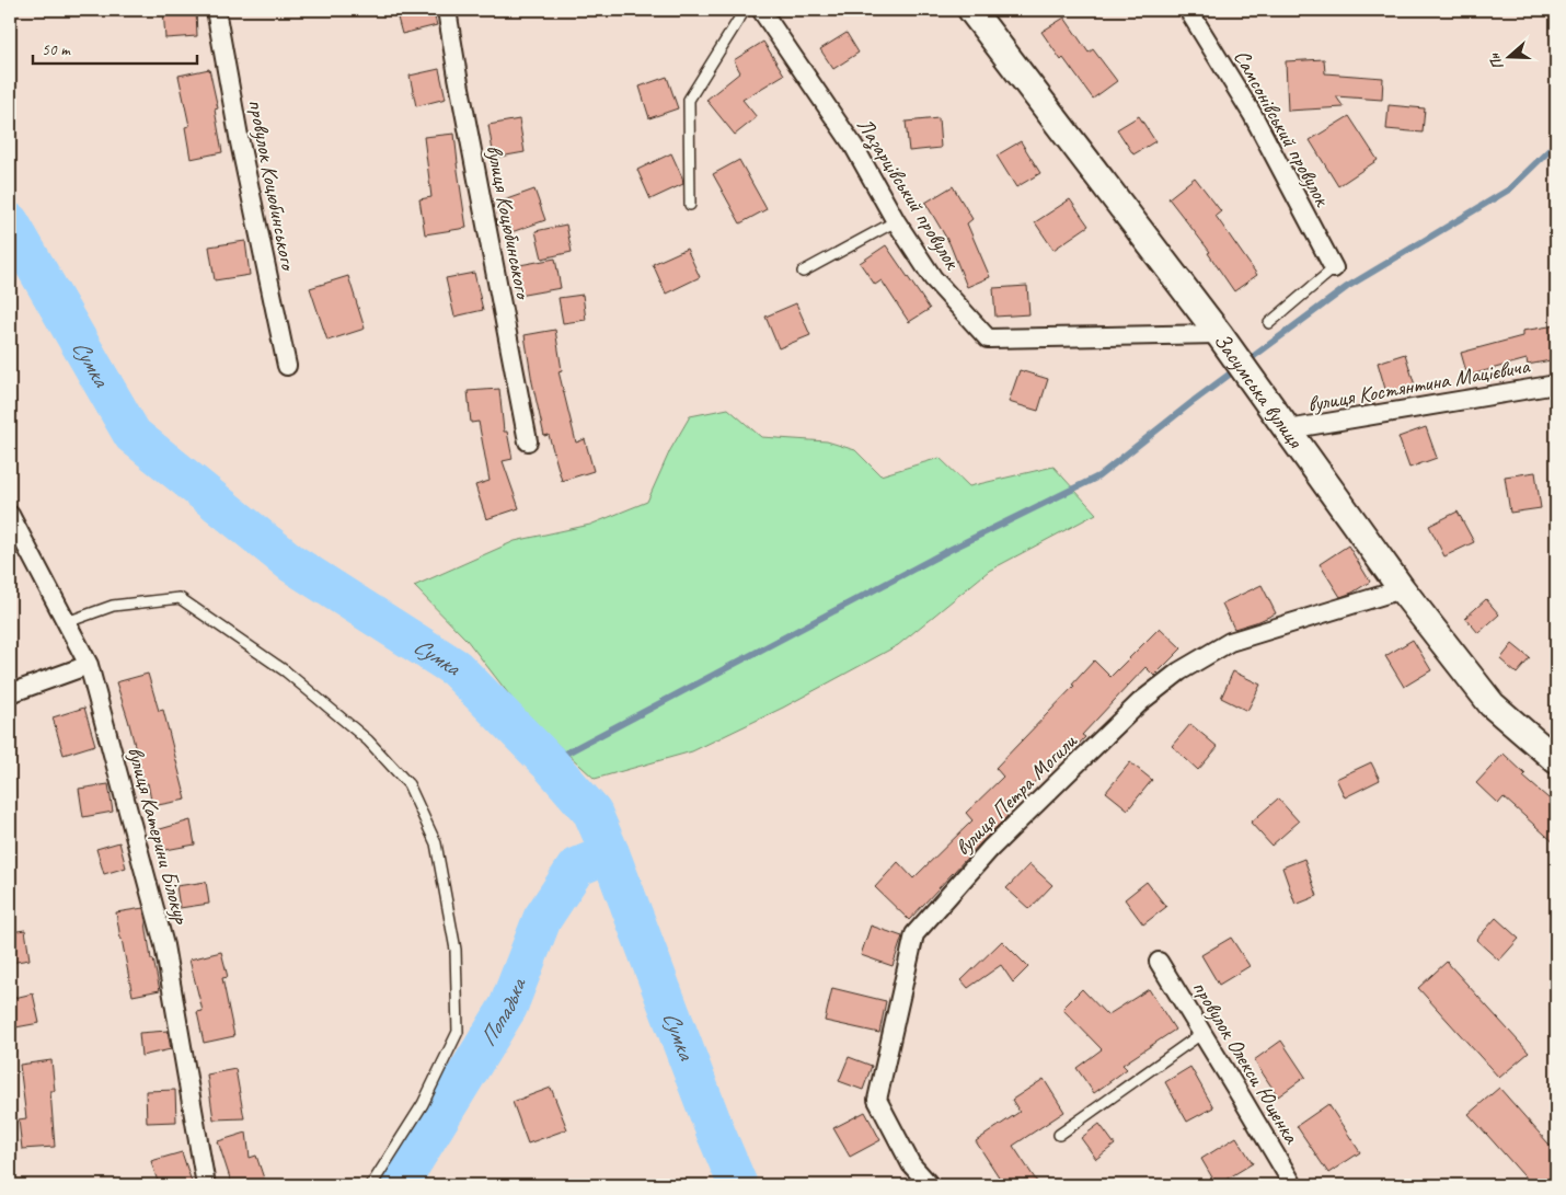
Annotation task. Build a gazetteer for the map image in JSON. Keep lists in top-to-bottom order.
{
  "streets": {
    "street": [
      "Самсонівський провулок",
      "провулок Коцюбинського",
      "Лазарцівський провулок",
      "вулиця Коцюбинського",
      "вулиця Костянтина Мацієвича",
      "Засумська вулиця",
      "вулиця Петра Могили",
      "вулиця Катерини Білокур",
      "провулок Олекси Ющенка"
    ]
  },
  "crossings": [
    ["Лазарцівський провулок", "Засумська вулиця"],
    ["вулиця Костянтина Мацієвича", "Засумська вулиця"],
    ["Засумська вулиця", "вулиця Петра Могили"]
  ],
  "water": ["Сумка", "Попадька"],
  "scale_bar": "50 m",
  "north": "left"
}
